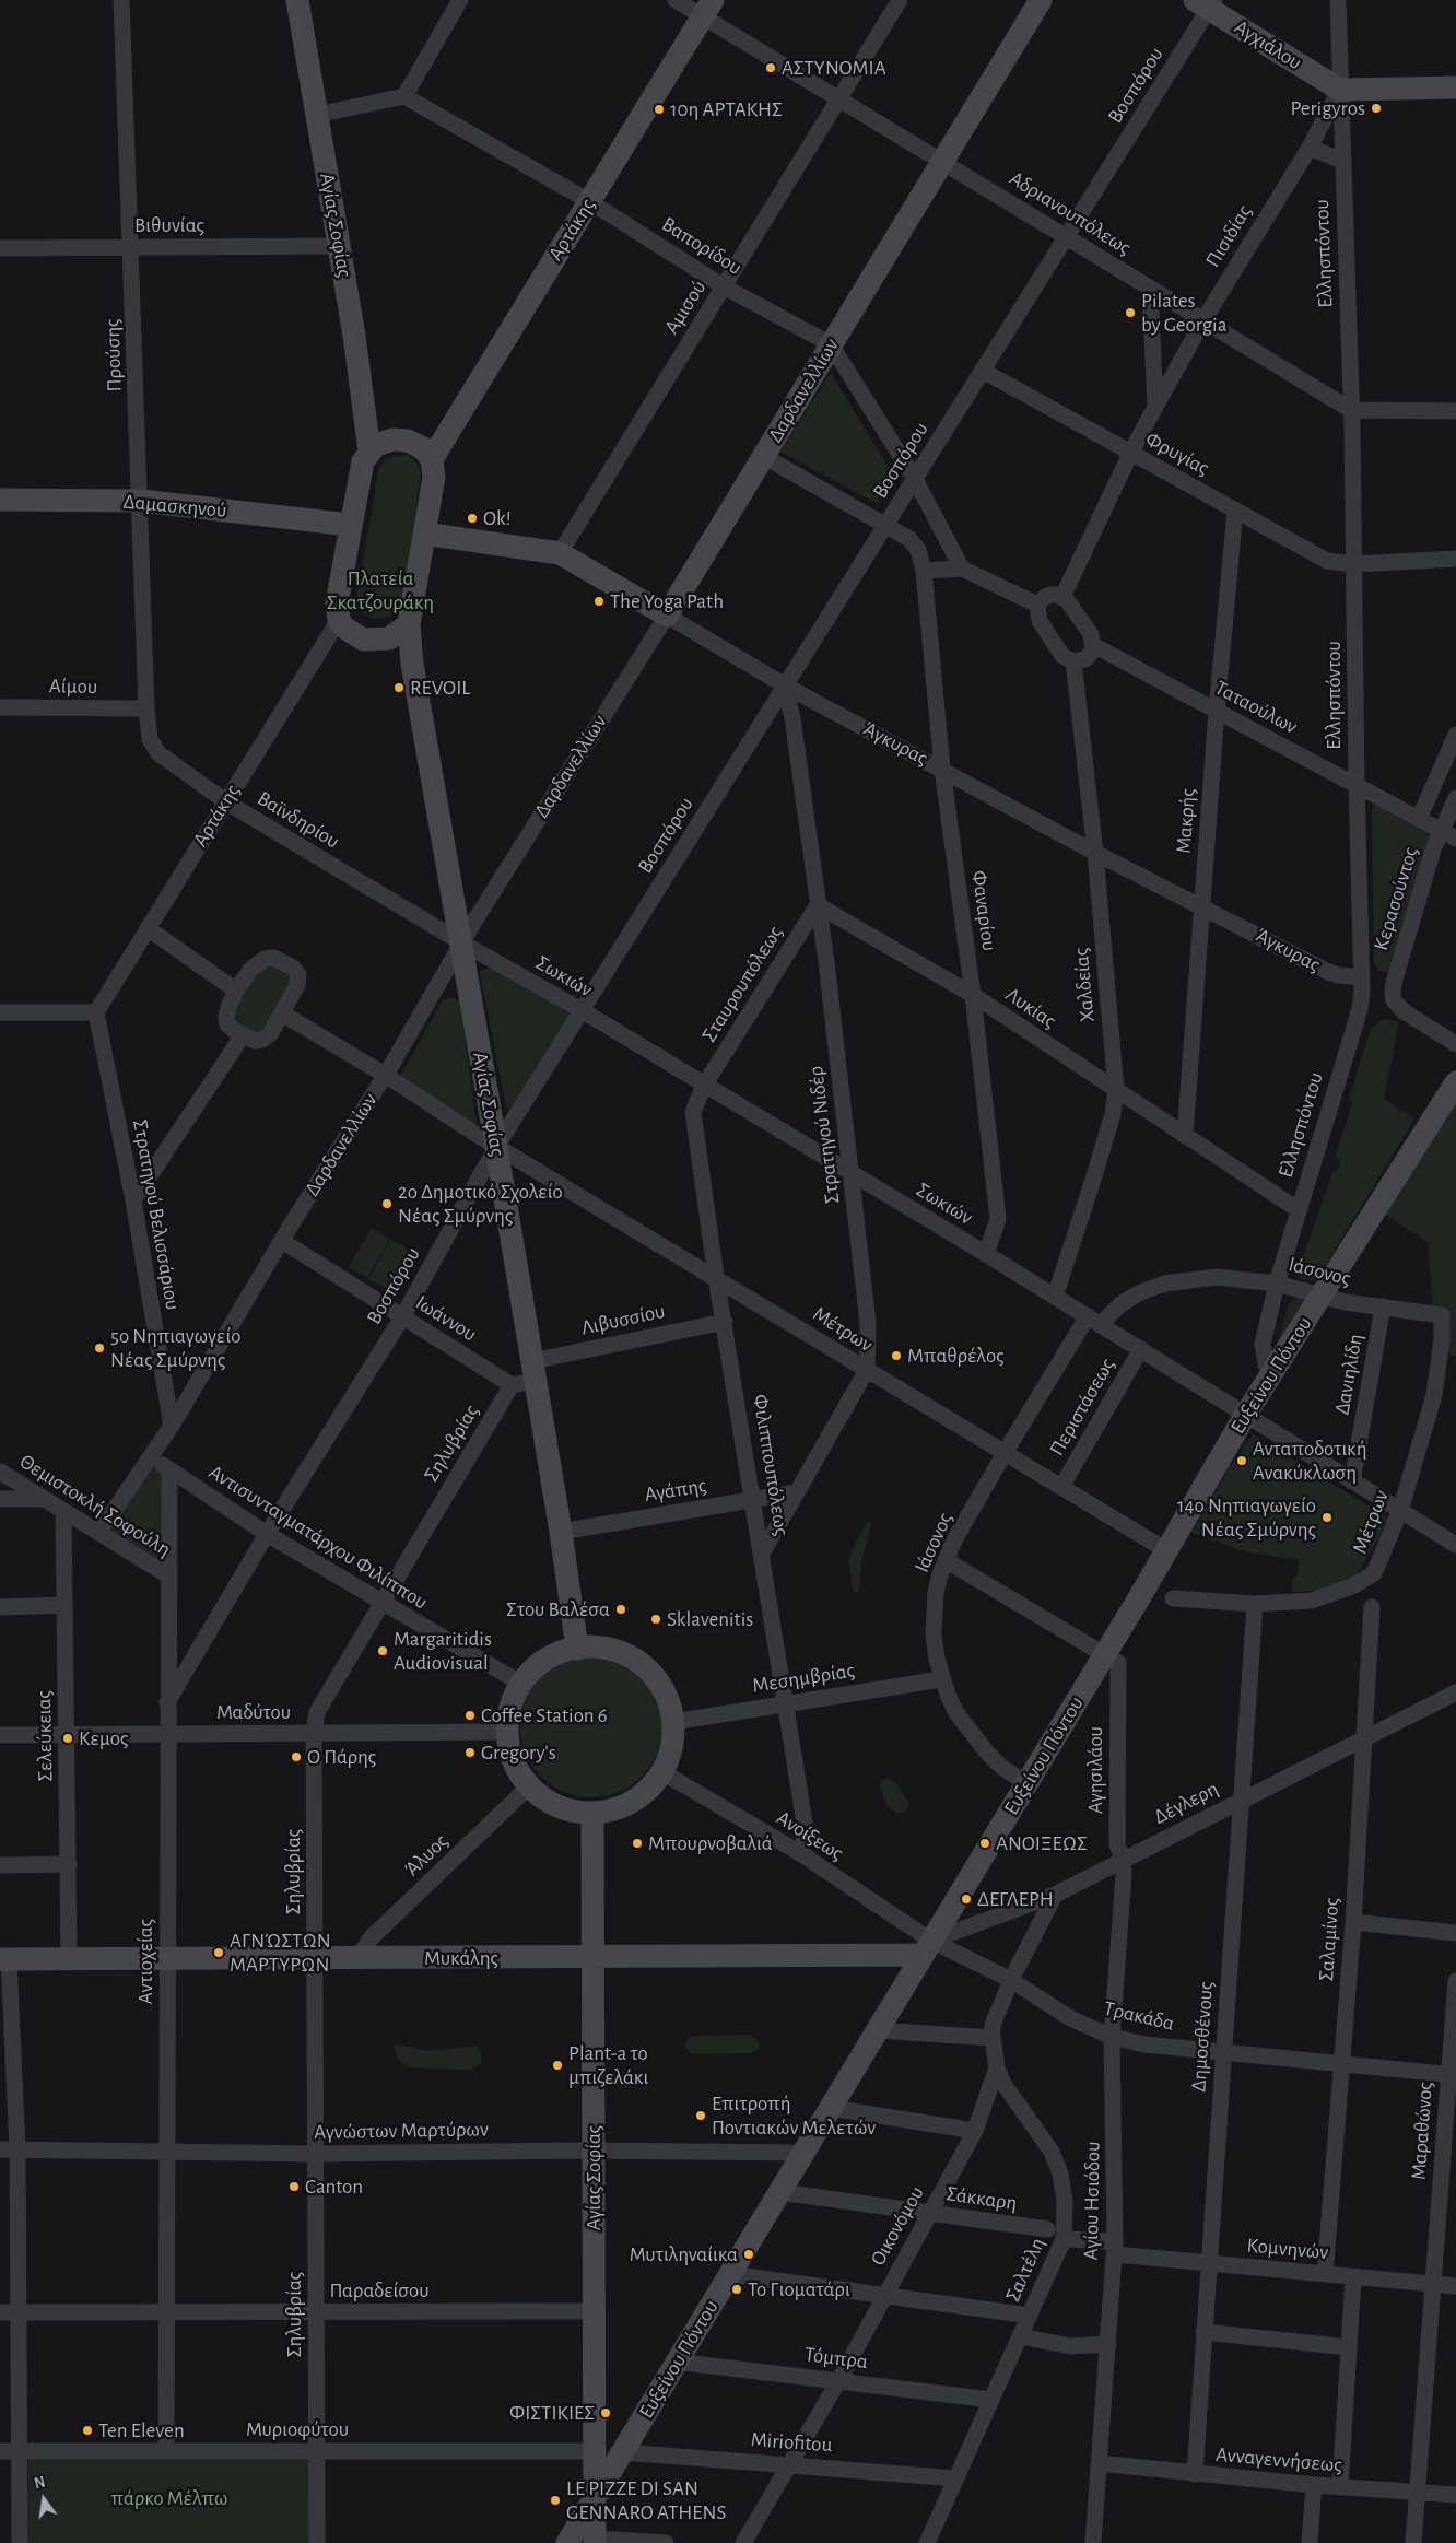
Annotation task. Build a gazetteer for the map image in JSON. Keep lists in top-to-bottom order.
{
  "streets": {
    "street": [
      "Αγχιάλου",
      "Βοσπόρου",
      "Αδριανουπόλεως",
      "Βιθυνίας",
      "Αγίας Σοφίας",
      "Αρτάκης",
      "Πισιδίας",
      "Βαπορίδου",
      "Ελλησπόντου",
      "Αμισού",
      "Προύσης",
      "Δαρδανελλίων",
      "Φρυγίας",
      "Δαμασκηνού",
      "Αίμου",
      "Ταταούλων",
      "Άγκυρας",
      "Βαϊνδηρίου",
      "Μακρής",
      "Κερασούντος",
      "Φαναρίου",
      "Σωκιών",
      "Σταυρουπόλεως",
      "Χαλδείας",
      "Λυκίας",
      "Στρατηγού Νιδέρ",
      "Στρατηγού Βελισσάριου",
      "Ιάσονος",
      "Ιωάννου",
      "Λιβυσσίου",
      "Μέτρων",
      "Δανιηλίδη",
      "Ευξείνου Πόντου",
      "Περιστάσεως",
      "Σηλυβρίας",
      "Φιλιππουπόλεως",
      "Αγάπης",
      "Θεμιστοκλή Σοφούλη",
      "Αντισυνταγματάρχου Φιλίππου",
      "Μεσημβρίας",
      "Μαδύτου",
      "Σελεύκειας",
      "Αγησιλάου",
      "Δέγλερη",
      "Ανοίξεως",
      "Άλυος",
      "Σαλαμίνος",
      "Μυκάλης",
      "Αντιοχείας",
      "Τρακάδα",
      "Δημοσθένους",
      "Αγνώστων Μαρτύρων",
      "Μαραθώνος",
      "Σάκκαρη",
      "Αγίου Ησιόδου",
      "Οικονόμου",
      "Κομνηνών",
      "Σαλτέλη",
      "Παραδείσου",
      "Τόμπρα",
      "Μυριοφύτου",
      "Miriofitou",
      "Ανναγεννήσεως"
    ]
  },
  "crossings": [
    ["Αγχιάλου", "Βοσπόρου"],
    ["Αγχιάλου", "Πισιδίας"],
    ["Αγχιάλου", "Ελλησπόντου"],
    ["Βοσπόρου", "Αδριανουπόλεως"],
    ["Βοσπόρου", "Αγίας Σοφίας"],
    ["Βοσπόρου", "Βαπορίδου"],
    ["Βοσπόρου", "Φρυγίας"],
    ["Βοσπόρου", "Άγκυρας"],
    ["Βοσπόρου", "Σωκιών"],
    ["Βοσπόρου", "Στρατηγού Νιδέρ"],
    ["Βοσπόρου", "Ιωάννου"],
    ["Βοσπόρου", "Μέτρων"],
    ["Βοσπόρου", "Αντισυνταγματάρχου Φιλίππου"],
    ["Βοσπόρου", "Αντιοχείας"],
    ["Αδριανουπόλεως", "Αρτάκης"],
    ["Αδριανουπόλεως", "Πισιδίας"],
    ["Αδριανουπόλεως", "Ελλησπόντου"],
    ["Αδριανουπόλεως", "Αμισού"],
    ["Αδριανουπόλεως", "Δαρδανελλίων"],
    ["Βιθυνίας", "Αγίας Σοφίας"],
    ["Βιθυνίας", "Προύσης"],
    ["Αγίας Σοφίας", "Αρτάκης"],
    ["Αγίας Σοφίας", "Δαρδανελλίων"],
    ["Αγίας Σοφίας", "Άγκυρας"],
    ["Αγίας Σοφίας", "Βαϊνδηρίου"],
    ["Αγίας Σοφίας", "Σωκιών"],
    ["Αγίας Σοφίας", "Λιβυσσίου"],
    ["Αγίας Σοφίας", "Μέτρων"],
    ["Αγίας Σοφίας", "Ευξείνου Πόντου"],
    ["Αγίας Σοφίας", "Αγάπης"],
    ["Αγίας Σοφίας", "Αντισυνταγματάρχου Φιλίππου"],
    ["Αγίας Σοφίας", "Μεσημβρίας"],
    ["Αγίας Σοφίας", "Μαδύτου"],
    ["Αγίας Σοφίας", "Ανοίξεως"],
    ["Αγίας Σοφίας", "Άλυος"],
    ["Αγίας Σοφίας", "Μυκάλης"],
    ["Αγίας Σοφίας", "Αγνώστων Μαρτύρων"],
    ["Αγίας Σοφίας", "Παραδείσου"],
    ["Αγίας Σοφίας", "Μυριοφύτου"],
    ["Αρτάκης", "Βαπορίδου"],
    ["Αρτάκης", "Βαϊνδηρίου"],
    ["Αρτάκης", "Στρατηγού Βελισσάριου"],
    ["Πισιδίας", "Ελλησπόντου"],
    ["Πισιδίας", "Φρυγίας"],
    ["Βαπορίδου", "Αμισού"],
    ["Βαπορίδου", "Δαρδανελλίων"],
    ["Ελλησπόντου", "Φρυγίας"],
    ["Ελλησπόντου", "Ταταούλων"],
    ["Ελλησπόντου", "Άγκυρας"],
    ["Ελλησπόντου", "Λυκίας"],
    ["Ελλησπόντου", "Ιάσονος"],
    ["Ελλησπόντου", "Ευξείνου Πόντου"],
    ["Αμισού", "Άγκυρας"],
    ["Προύσης", "Δαμασκηνού"],
    ["Προύσης", "Αίμου"],
    ["Προύσης", "Βαϊνδηρίου"],
    ["Δαρδανελλίων", "Άγκυρας"],
    ["Δαρδανελλίων", "Βαϊνδηρίου"],
    ["Δαρδανελλίων", "Σωκιών"],
    ["Δαρδανελλίων", "Στρατηγού Βελισσάριου"],
    ["Δαρδανελλίων", "Ιωάννου"],
    ["Δαρδανελλίων", "Μέτρων"],
    ["Δαρδανελλίων", "Θεμιστοκλή Σοφούλη"],
    ["Δαρδανελλίων", "Αντισυνταγματάρχου Φιλίππου"],
    ["Φρυγίας", "Μακρής"],
    ["Αίμου", "Βαϊνδηρίου"],
    ["Ταταούλων", "Μακρής"],
    ["Ταταούλων", "Κερασούντος"],
    ["Άγκυρας", "Μακρής"],
    ["Άγκυρας", "Φαναρίου"],
    ["Άγκυρας", "Χαλδείας"],
    ["Άγκυρας", "Στρατηγού Νιδέρ"],
    ["Βαϊνδηρίου", "Σωκιών"],
    ["Μακρής", "Λυκίας"],
    ["Φαναρίου", "Σωκιών"],
    ["Φαναρίου", "Λυκίας"],
    ["Σωκιών", "Σταυρουπόλεως"],
    ["Σωκιών", "Χαλδείας"],
    ["Σωκιών", "Στρατηγού Νιδέρ"],
    ["Σωκιών", "Ιάσονος"],
    ["Σωκιών", "Μέτρων"],
    ["Σωκιών", "Δανιηλίδη"],
    ["Σωκιών", "Ευξείνου Πόντου"],
    ["Σωκιών", "Περιστάσεως"],
    ["Σωκιών", "Φιλιππουπόλεως"],
    ["Σταυρουπόλεως", "Λυκίας"],
    ["Σταυρουπόλεως", "Στρατηγού Νιδέρ"],
    ["Σταυρουπόλεως", "Φιλιππουπόλεως"],
    ["Χαλδείας", "Λυκίας"],
    ["Λυκίας", "Στρατηγού Νιδέρ"],
    ["Στρατηγού Νιδέρ", "Μέτρων"],
    ["Στρατηγού Νιδέρ", "Φιλιππουπόλεως"],
    ["Στρατηγού Νιδέρ", "Αγάπης"],
    ["Ιάσονος", "Μέτρων"],
    ["Ιάσονος", "Δανιηλίδη"],
    ["Ιάσονος", "Ευξείνου Πόντου"],
    ["Ιάσονος", "Μεσημβρίας"],
    ["Ιωάννου", "Σηλυβρίας"],
    ["Λιβυσσίου", "Φιλιππουπόλεως"],
    ["Μέτρων", "Ευξείνου Πόντου"],
    ["Μέτρων", "Περιστάσεως"],
    ["Μέτρων", "Φιλιππουπόλεως"],
    ["Μέτρων", "Δημοσθένους"],
    ["Ευξείνου Πόντου", "Αγησιλάου"],
    ["Ευξείνου Πόντου", "Δέγλερη"],
    ["Ευξείνου Πόντου", "Ανοίξεως"],
    ["Ευξείνου Πόντου", "Μυκάλης"],
    ["Ευξείνου Πόντου", "Τρακάδα"],
    ["Ευξείνου Πόντου", "Αγνώστων Μαρτύρων"],
    ["Ευξείνου Πόντου", "Σάκκαρη"],
    ["Ευξείνου Πόντου", "Τόμπρα"],
    ["Ευξείνου Πόντου", "Miriofitou"],
    ["Σηλυβρίας", "Αντισυνταγματάρχου Φιλίππου"],
    ["Σηλυβρίας", "Μαδύτου"],
    ["Σηλυβρίας", "Μυκάλης"],
    ["Σηλυβρίας", "Αγνώστων Μαρτύρων"],
    ["Σηλυβρίας", "Παραδείσου"],
    ["Σηλυβρίας", "Μυριοφύτου"],
    ["Φιλιππουπόλεως", "Αγάπης"],
    ["Φιλιππουπόλεως", "Μεσημβρίας"],
    ["Φιλιππουπόλεως", "Ανοίξεως"],
    ["Θεμιστοκλή Σοφούλη", "Σελεύκειας"],
    ["Θεμιστοκλή Σοφούλη", "Αντιοχείας"],
    ["Αντισυνταγματάρχου Φιλίππου", "Μεσημβρίας"],
    ["Αντισυνταγματάρχου Φιλίππου", "Μαδύτου"],
    ["Αντισυνταγματάρχου Φιλίππου", "Ανοίξεως"],
    ["Αντισυνταγματάρχου Φιλίππου", "Άλυος"],
    ["Αντισυνταγματάρχου Φιλίππου", "Αντιοχείας"],
    ["Μεσημβρίας", "Μαδύτου"],
    ["Μεσημβρίας", "Ανοίξεως"],
    ["Μεσημβρίας", "Άλυος"],
    ["Μαδύτου", "Σελεύκειας"],
    ["Μαδύτου", "Ανοίξεως"],
    ["Μαδύτου", "Άλυος"],
    ["Μαδύτου", "Αντιοχείας"],
    ["Σελεύκειας", "Μυκάλης"],
    ["Αγησιλάου", "Δέγλερη"],
    ["Αγησιλάου", "Αγίου Ησιόδου"],
    ["Δέγλερη", "Ανοίξεως"],
    ["Δέγλερη", "Σαλαμίνος"],
    ["Δέγλερη", "Μυκάλης"],
    ["Δέγλερη", "Τρακάδα"],
    ["Δέγλερη", "Δημοσθένους"],
    ["Δέγλερη", "Αγίου Ησιόδου"],
    ["Δέγλερη", "Σαλτέλη"],
    ["Ανοίξεως", "Άλυος"],
    ["Ανοίξεως", "Μυκάλης"],
    ["Ανοίξεως", "Τρακάδα"],
    ["Άλυος", "Μυκάλης"],
    ["Σαλαμίνος", "Τρακάδα"],
    ["Σαλαμίνος", "Κομνηνών"],
    ["Μυκάλης", "Αντιοχείας"],
    ["Μυκάλης", "Τρακάδα"],
    ["Αντιοχείας", "Αγνώστων Μαρτύρων"],
    ["Αντιοχείας", "Παραδείσου"],
    ["Αντιοχείας", "Μυριοφύτου"],
    ["Τρακάδα", "Δημοσθένους"],
    ["Τρακάδα", "Μαραθώνος"],
    ["Τρακάδα", "Αγίου Ησιόδου"],
    ["Τρακάδα", "Σαλτέλη"],
    ["Δημοσθένους", "Κομνηνών"],
    ["Δημοσθένους", "Ανναγεννήσεως"],
    ["Μαραθώνος", "Κομνηνών"],
    ["Μαραθώνος", "Ανναγεννήσεως"],
    ["Σάκκαρη", "Οικονόμου"],
    ["Αγίου Ησιόδου", "Κομνηνών"],
    ["Αγίου Ησιόδου", "Ανναγεννήσεως"],
    ["Οικονόμου", "Σαλτέλη"],
    ["Οικονόμου", "Τόμπρα"],
    ["Οικονόμου", "Miriofitou"],
    ["Κομνηνών", "Σαλτέλη"],
    ["Σαλτέλη", "Τόμπρα"],
    ["Σαλτέλη", "Miriofitou"]
  ],
  "parks": ["Πλατεία Σκατζουράκη", "πάρκο Μέλπω"],
  "places": [
    "ΑΣΤΥΝΟΜΙΑ",
    "Perigyros",
    "10η ΑΡΤΑΚΗΣ",
    "Pilates by Georgia",
    "Ok!",
    "The Yoga Path",
    "REVOIL",
    "2ο Δημοτικό Σχολείο Νέας Σμύρνης",
    "5ο Νηπιαγωγείο Νέας Σμύρνης",
    "Μπαθρέλος",
    "Ανταποδοτική Ανακύκλωση",
    "14ο Νηπιαγωγείο Νέας Σμύρνης",
    "Στου Βαλέσα",
    "Sklavenitis",
    "Margaritidis Audiovisual",
    "Coffee Station 6",
    "Κεμος",
    "Gregory's",
    "Ο Πάρης",
    "Μπουρνοβαλιά",
    "ΑΝΟΙΞΕΩΣ",
    "ΔΕΓΛΕΡΗ",
    "ΑΓΝΏΣΤΩΝ ΜΑΡΤΥΡΩΝ",
    "Plant-a το μπιζελάκι",
    "Επιτροπή Ποντιακών Μελετών",
    "Canton",
    "Μυτιληναίικα",
    "Το Γιοματάρι",
    "ΦΙΣΤΙΚΙΕΣ",
    "Ten Eleven",
    "LE PIZZE DI SAN GENNARO ATHENS"
  ],
  "north": "top"
}
